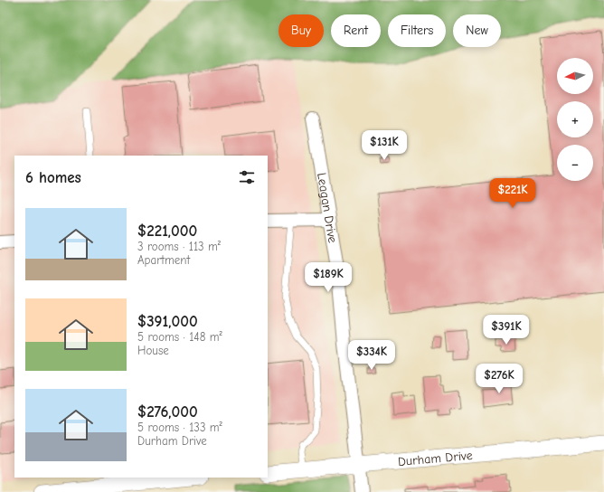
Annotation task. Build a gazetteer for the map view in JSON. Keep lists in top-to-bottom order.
{
  "streets": {
    "street": ["Leagan Drive", "Durham Drive"]
  },
  "crossings": [
    ["Leagan Drive", "Durham Drive"]
  ],
  "north": "left",
  "page": {
    "chip": [
      "Buy",
      "Rent",
      "Filters",
      "New"
    ],
    "map_buttons": ["+", "−"],
    "price": [
      "$131K",
      "$221K",
      "$189K",
      "$391K",
      "$334K",
      "$276K"
    ],
    "heading": "6 homes",
    "list": [
      {
        "name": "$221,000",
        "note": "3 rooms · 113 m² · Apartment"
      },
      {
        "name": "$391,000",
        "note": "5 rooms · 148 m² · House"
      },
      {
        "name": "$276,000",
        "note": "5 rooms · 133 m² · Durham Drive"
      }
    ]
  }
}
